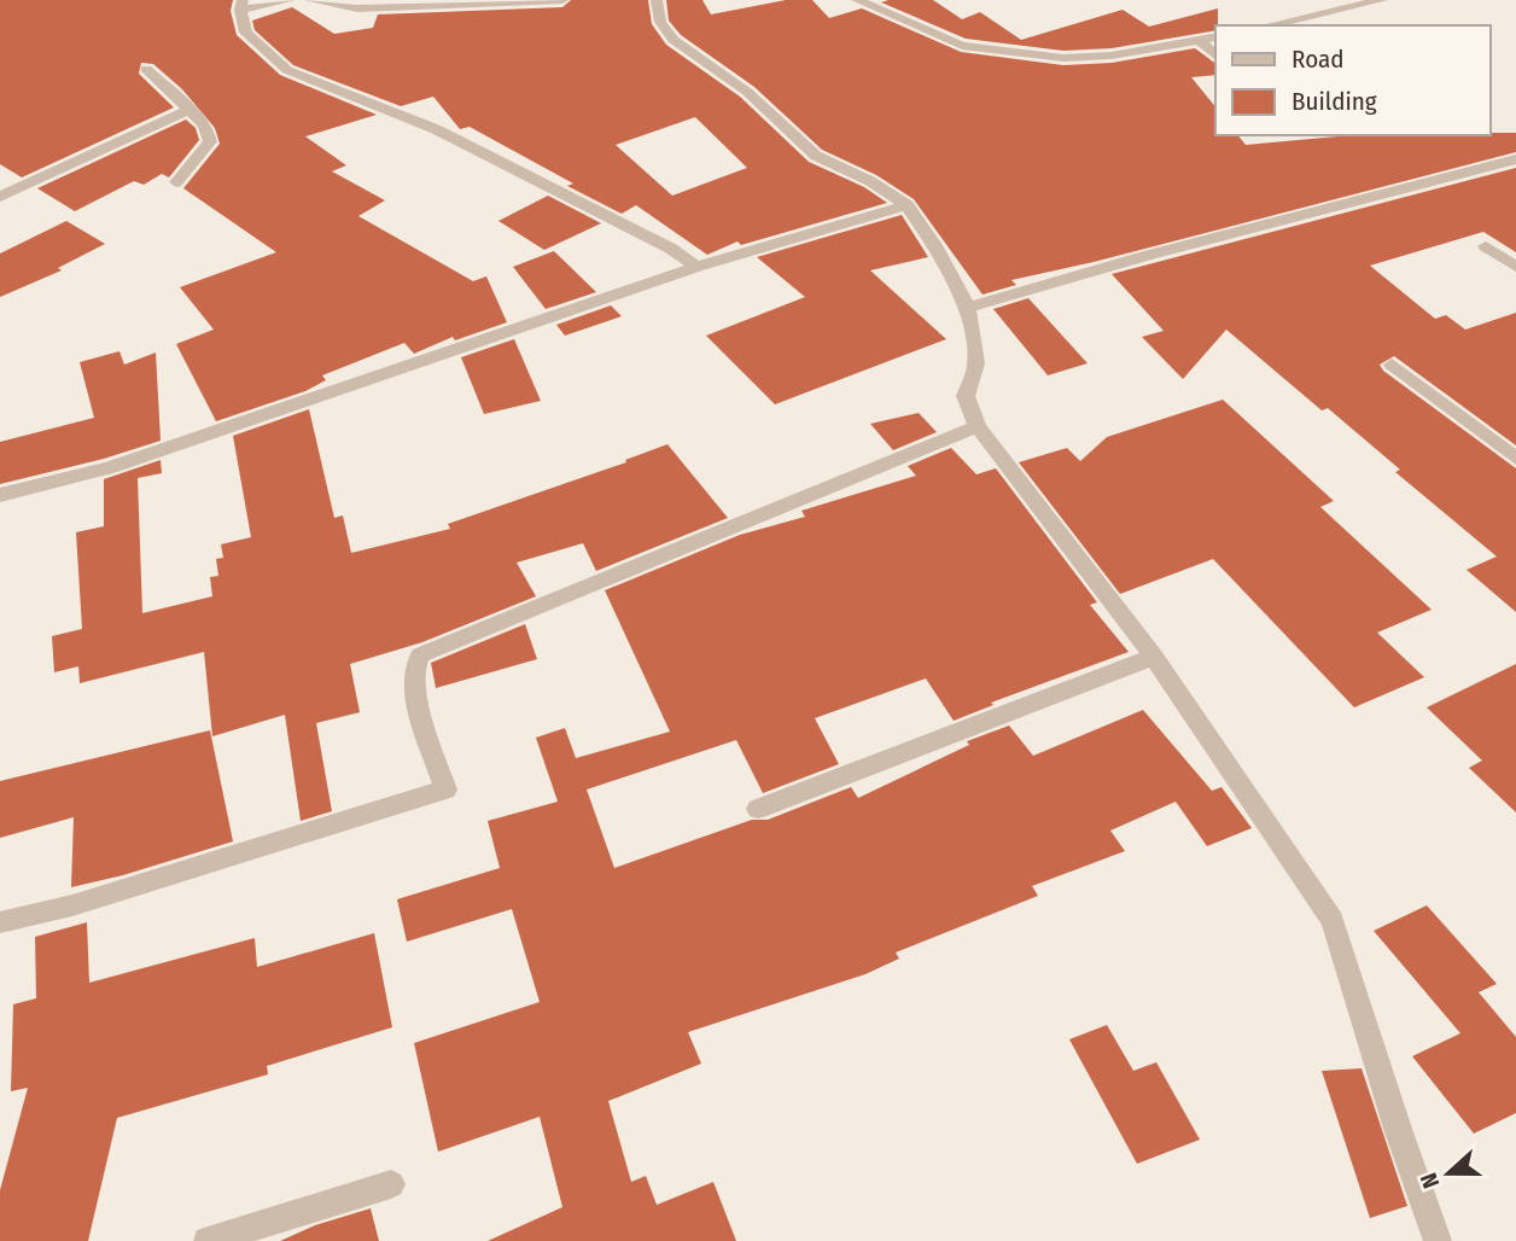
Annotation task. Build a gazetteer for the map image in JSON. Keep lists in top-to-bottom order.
{
  "legend": ["Road", "Building"],
  "north": "left"
}
